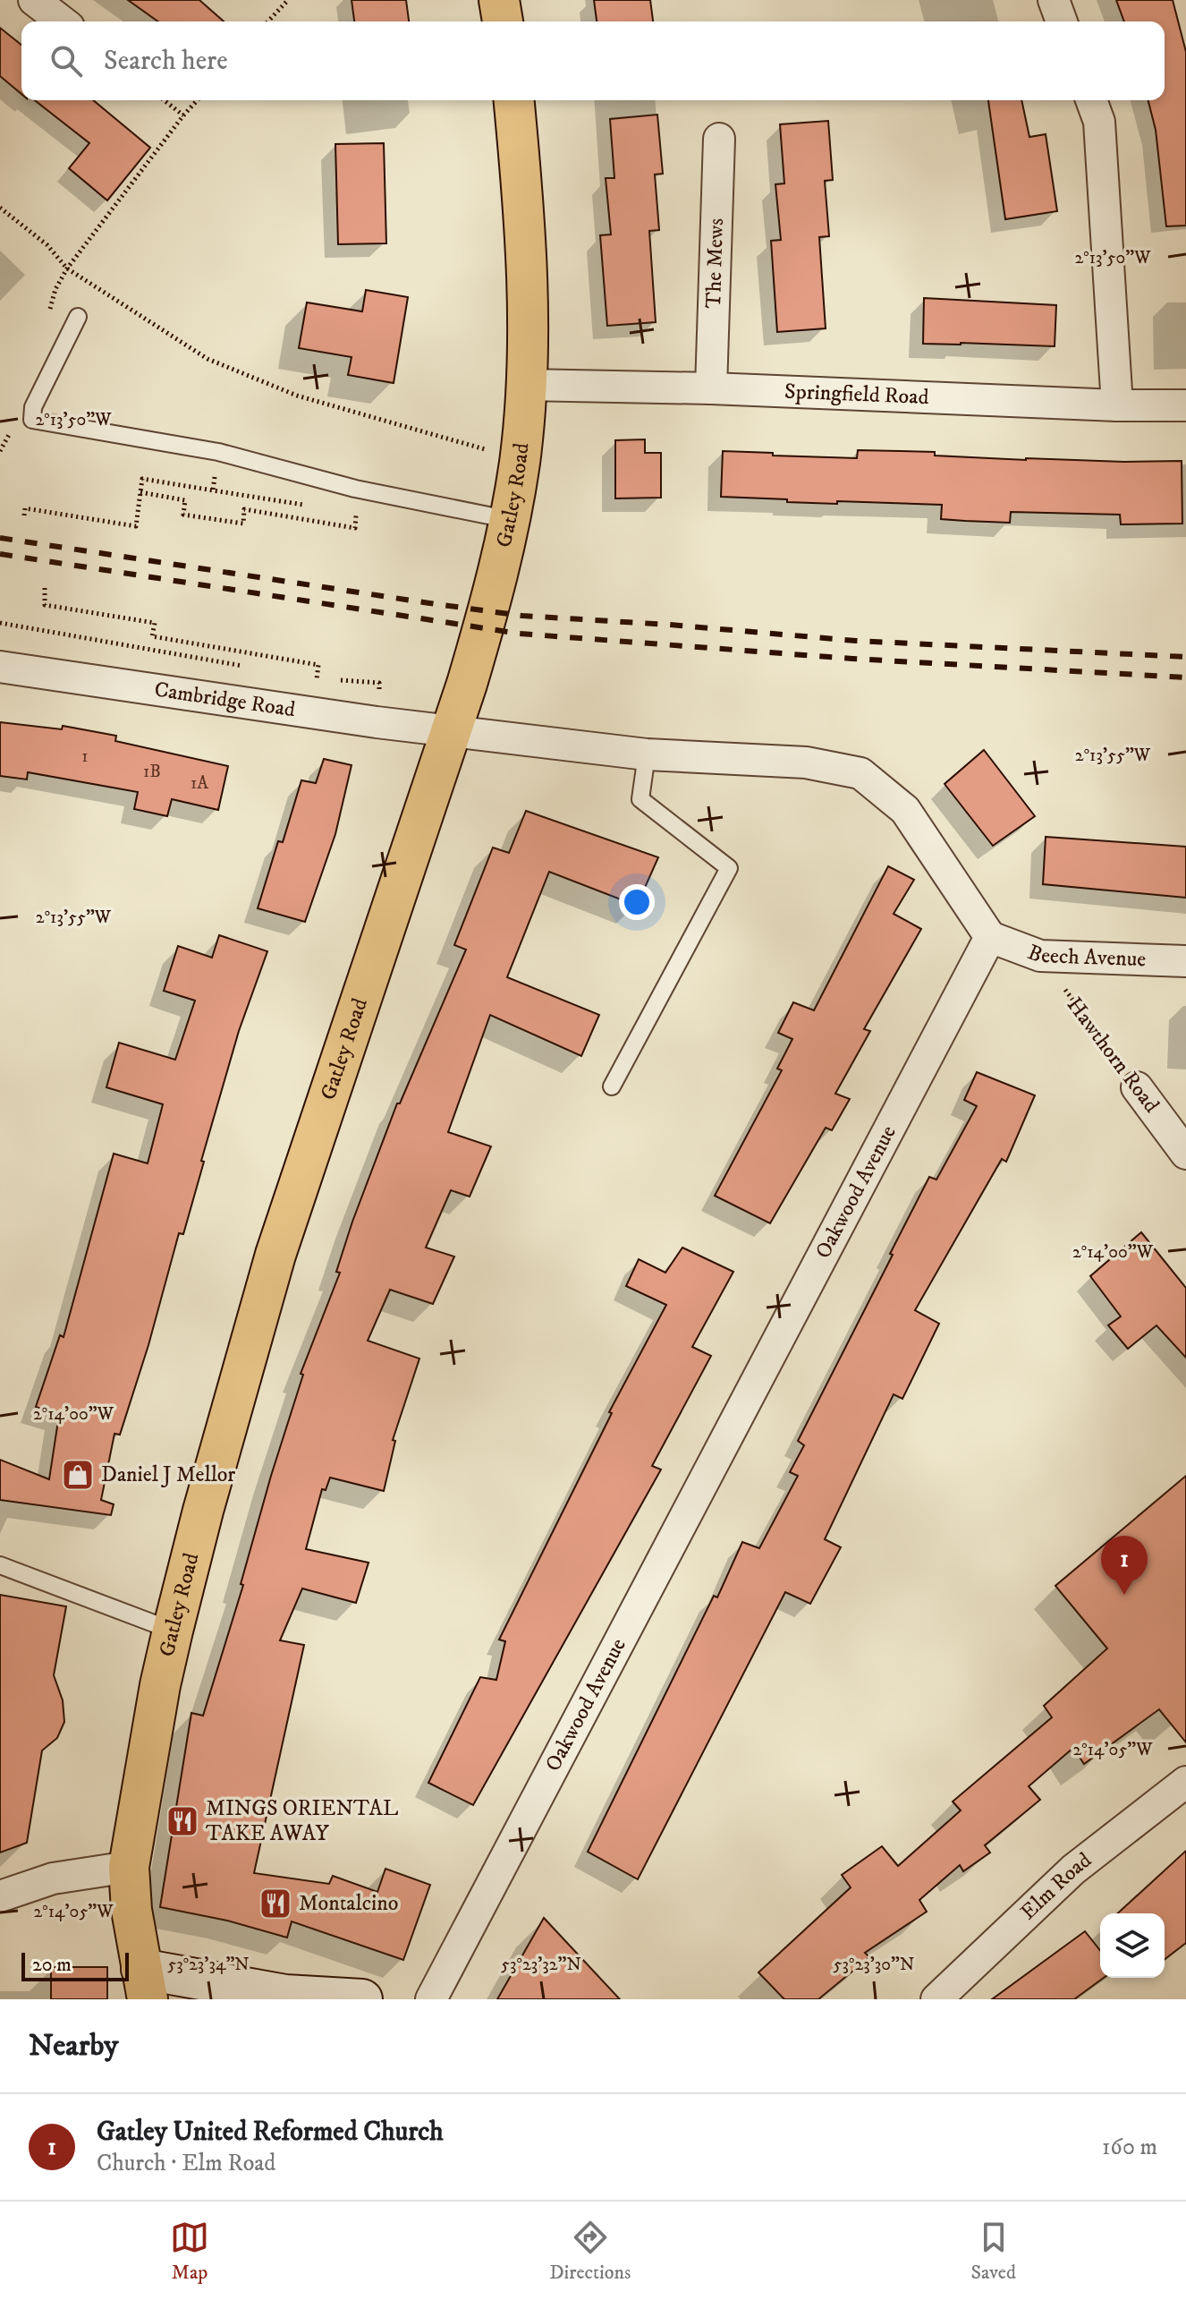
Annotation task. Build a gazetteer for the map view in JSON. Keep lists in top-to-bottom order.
{
  "streets": {
    "main road": ["Gatley Road"],
    "street": [
      "The Mews",
      "Springfield Road",
      "Cambridge Road",
      "Beech Avenue",
      "Hawthorn Road",
      "Oakwood Avenue",
      "Elm Road"
    ]
  },
  "crossings": [
    ["The Mews", "Springfield Road"],
    ["Springfield Road", "Gatley Road"],
    ["Gatley Road", "Cambridge Road"],
    ["Beech Avenue", "Hawthorn Road"],
    ["Beech Avenue", "Oakwood Avenue"]
  ],
  "places": {
    "shop": ["Daniel J Mellor"],
    "restaurant": ["MINGS ORIENTAL TAKE AWAY", "Montalcino"]
  },
  "house_numbers": ["1", "1B", "1A"],
  "scale_bar": "20 m",
  "page": {
    "search": "Search here",
    "pins": "1",
    "scale": "20 m",
    "heading": "Nearby",
    "list": [
      {
        "mark": "1",
        "name": "Gatley United Reformed Church",
        "note": "Church · Elm Road",
        "value": "160 m"
      }
    ],
    "nav": ["Map", "Directions", "Saved"]
  },
  "coordinates": [
    "2°13'50\"W",
    "2°13'55\"W",
    "2°14'00\"W",
    "2°14'05\"W",
    "53°23'34\"N",
    "53°23'32\"N",
    "53°23'30\"N"
  ]
}
